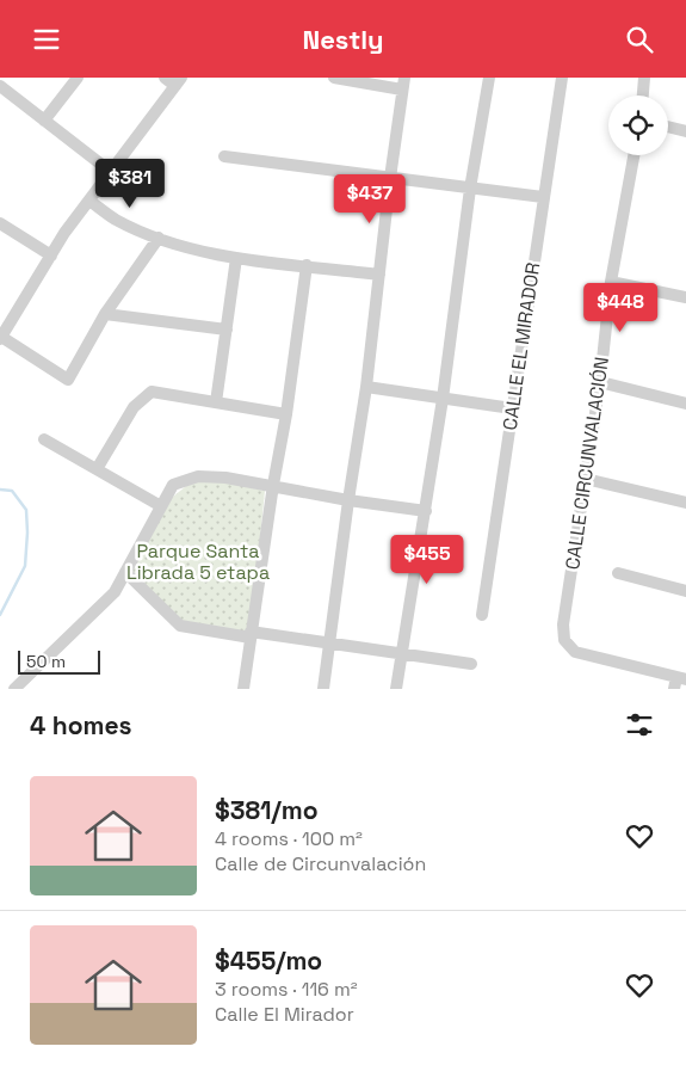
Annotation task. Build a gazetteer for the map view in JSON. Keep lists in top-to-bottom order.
{
  "streets": {
    "street": ["CALLE EL MIRADOR", "CALLE CIRCUNVALACIÓN"]
  },
  "parks": ["Parque Santa Librada 5 etapa"],
  "scale_bar": "50 m",
  "page": {
    "header": "Nestly",
    "price": [
      "$381",
      "$437",
      "$448",
      "$455"
    ],
    "scale": "50 m",
    "heading": "4 homes",
    "list": [
      {
        "name": "$381/mo",
        "note": "4 rooms · 100 m² · Calle de Circunvalación"
      },
      {
        "name": "$455/mo",
        "note": "3 rooms · 116 m² · Calle El Mirador"
      }
    ]
  }
}
